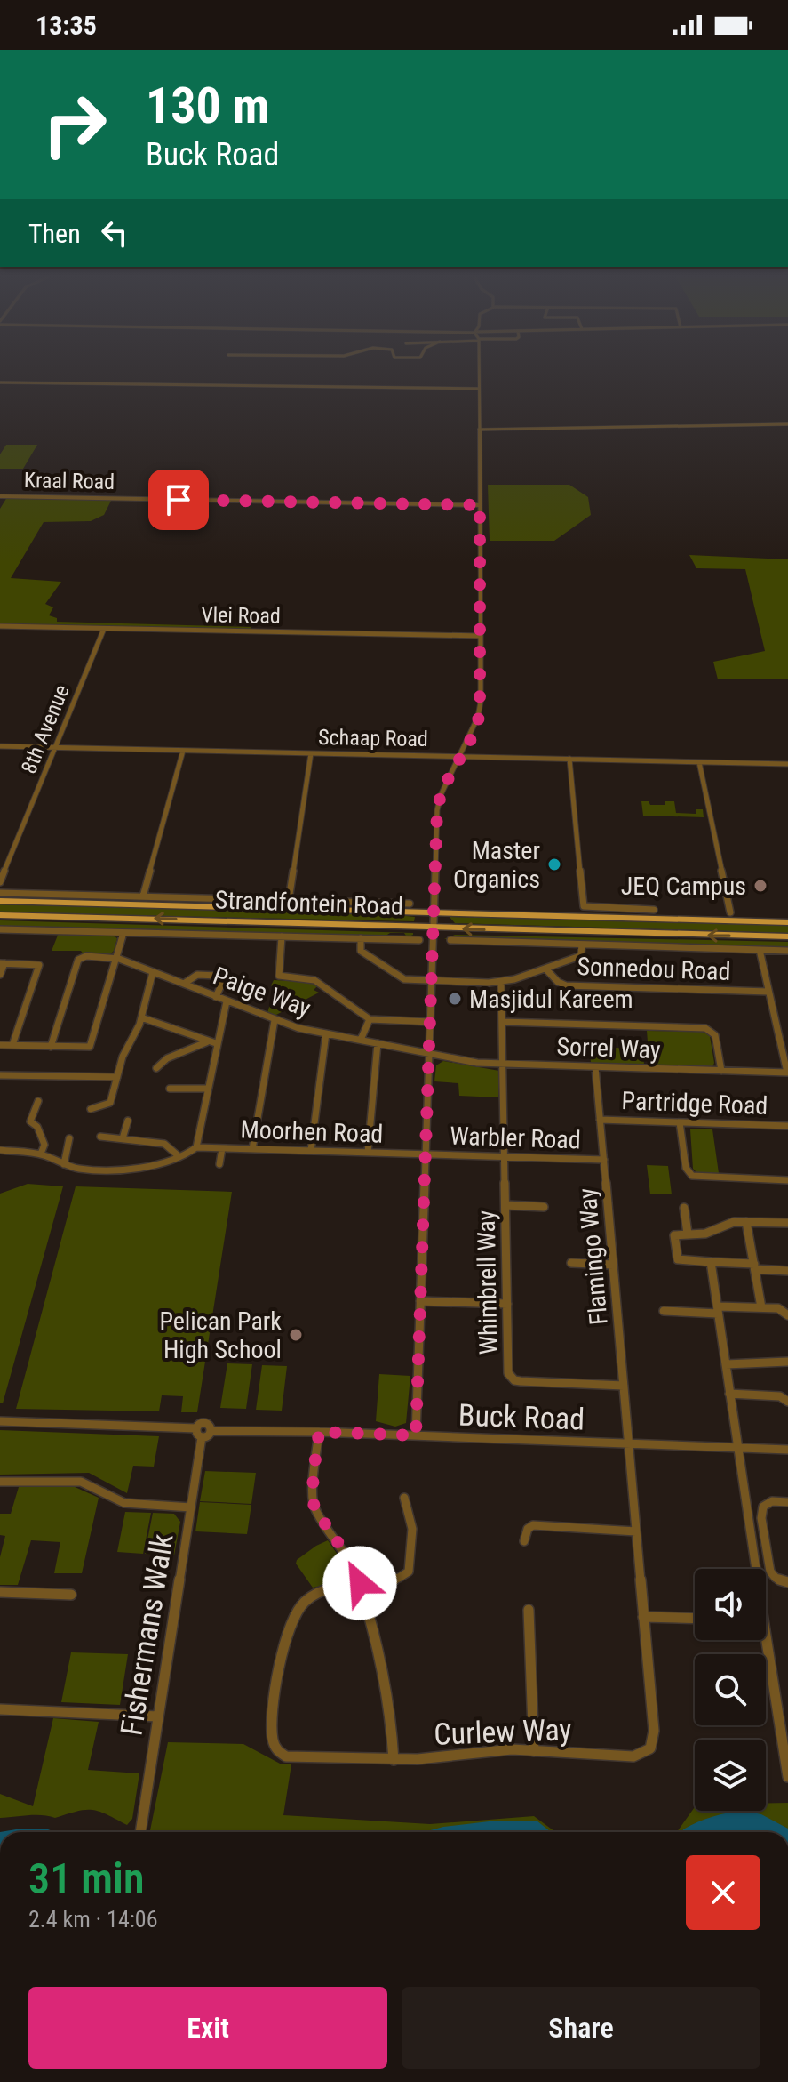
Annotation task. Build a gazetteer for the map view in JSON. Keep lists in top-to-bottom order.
{
  "streets": {
    "main road": ["Strandfontein Road"],
    "street": [
      "Kraal Road",
      "Vlei Road",
      "8th Avenue",
      "Schaap Road",
      "Sonnedou Road",
      "Paige Way",
      "Sorrel Way",
      "Partridge Road",
      "Moorhen Road",
      "Warbler Road",
      "Flamingo Way",
      "Whimbrell Way",
      "Buck Road",
      "Fishermans Walk",
      "Curlew Way"
    ]
  },
  "crossings": [
    ["Vlei Road", "8th Avenue"],
    ["8th Avenue", "Schaap Road"],
    ["Sonnedou Road", "Sorrel Way"],
    ["Paige Way", "Sorrel Way"],
    ["Sorrel Way", "Flamingo Way"],
    ["Sorrel Way", "Whimbrell Way"],
    ["Partridge Road", "Flamingo Way"],
    ["Moorhen Road", "Warbler Road"],
    ["Warbler Road", "Flamingo Way"],
    ["Warbler Road", "Whimbrell Way"],
    ["Flamingo Way", "Whimbrell Way"],
    ["Flamingo Way", "Buck Road"],
    ["Flamingo Way", "Curlew Way"],
    ["Buck Road", "Fishermans Walk"],
    ["Buck Road", "Curlew Way"]
  ],
  "places": [
    "Master Organics",
    "JEQ Campus",
    "Masjidul Kareem",
    "Pelican Park High School"
  ],
  "page": {
    "status": "13:35",
    "turn": ["130 m", "Buck Road"],
    "then": "Then",
    "heading": ["31 min", "2.4 km · 14:06"],
    "buttons": ["Exit", "Share"]
  }
}
